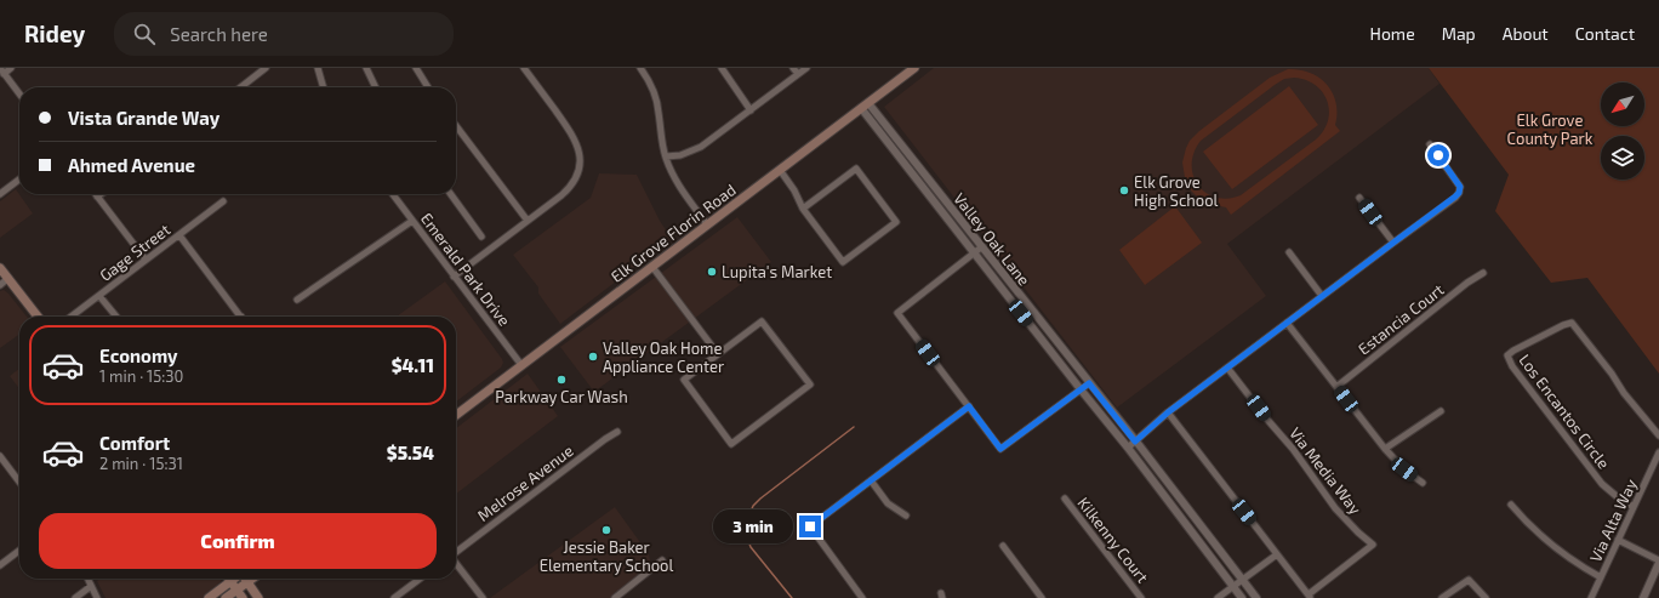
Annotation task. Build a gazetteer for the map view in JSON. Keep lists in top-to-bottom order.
{
  "streets": {
    "main road": ["Elk Grove Florin Road"],
    "street": [
      "Valley Oak Lane",
      "Gage Street",
      "Emerald Park Drive",
      "Estancia Court",
      "Los Encantos Circle",
      "Via Media Way",
      "Melrose Avenue",
      "Via Alta Way",
      "Kilkenny Court"
    ]
  },
  "crossings": [
    ["Elk Grove Florin Road", "Valley Oak Lane"],
    ["Elk Grove Florin Road", "Emerald Park Drive"],
    ["Los Encantos Circle", "Via Alta Way"]
  ],
  "parks": ["Elk Grove County Park"],
  "places": [
    "Elk Grove High School",
    "Lupita's Market",
    "Valley Oak Home Appliance Center",
    "Parkway Car Wash",
    "Jessie Baker Elementary School"
  ],
  "north": "bottom left",
  "page": {
    "header": "Ridey",
    "search": "Search here",
    "nav": [
      "Home",
      "Map",
      "About",
      "Contact"
    ],
    "banner": ["Vista Grande Way", "Ahmed Avenue"],
    "list": [
      {
        "name": "Economy",
        "note": "1 min · 15:30",
        "value": "$4.11"
      },
      {
        "name": "Comfort",
        "note": "2 min · 15:31",
        "value": "$5.54"
      }
    ],
    "buttons": "Confirm",
    "bubble": "3 min"
  }
}
